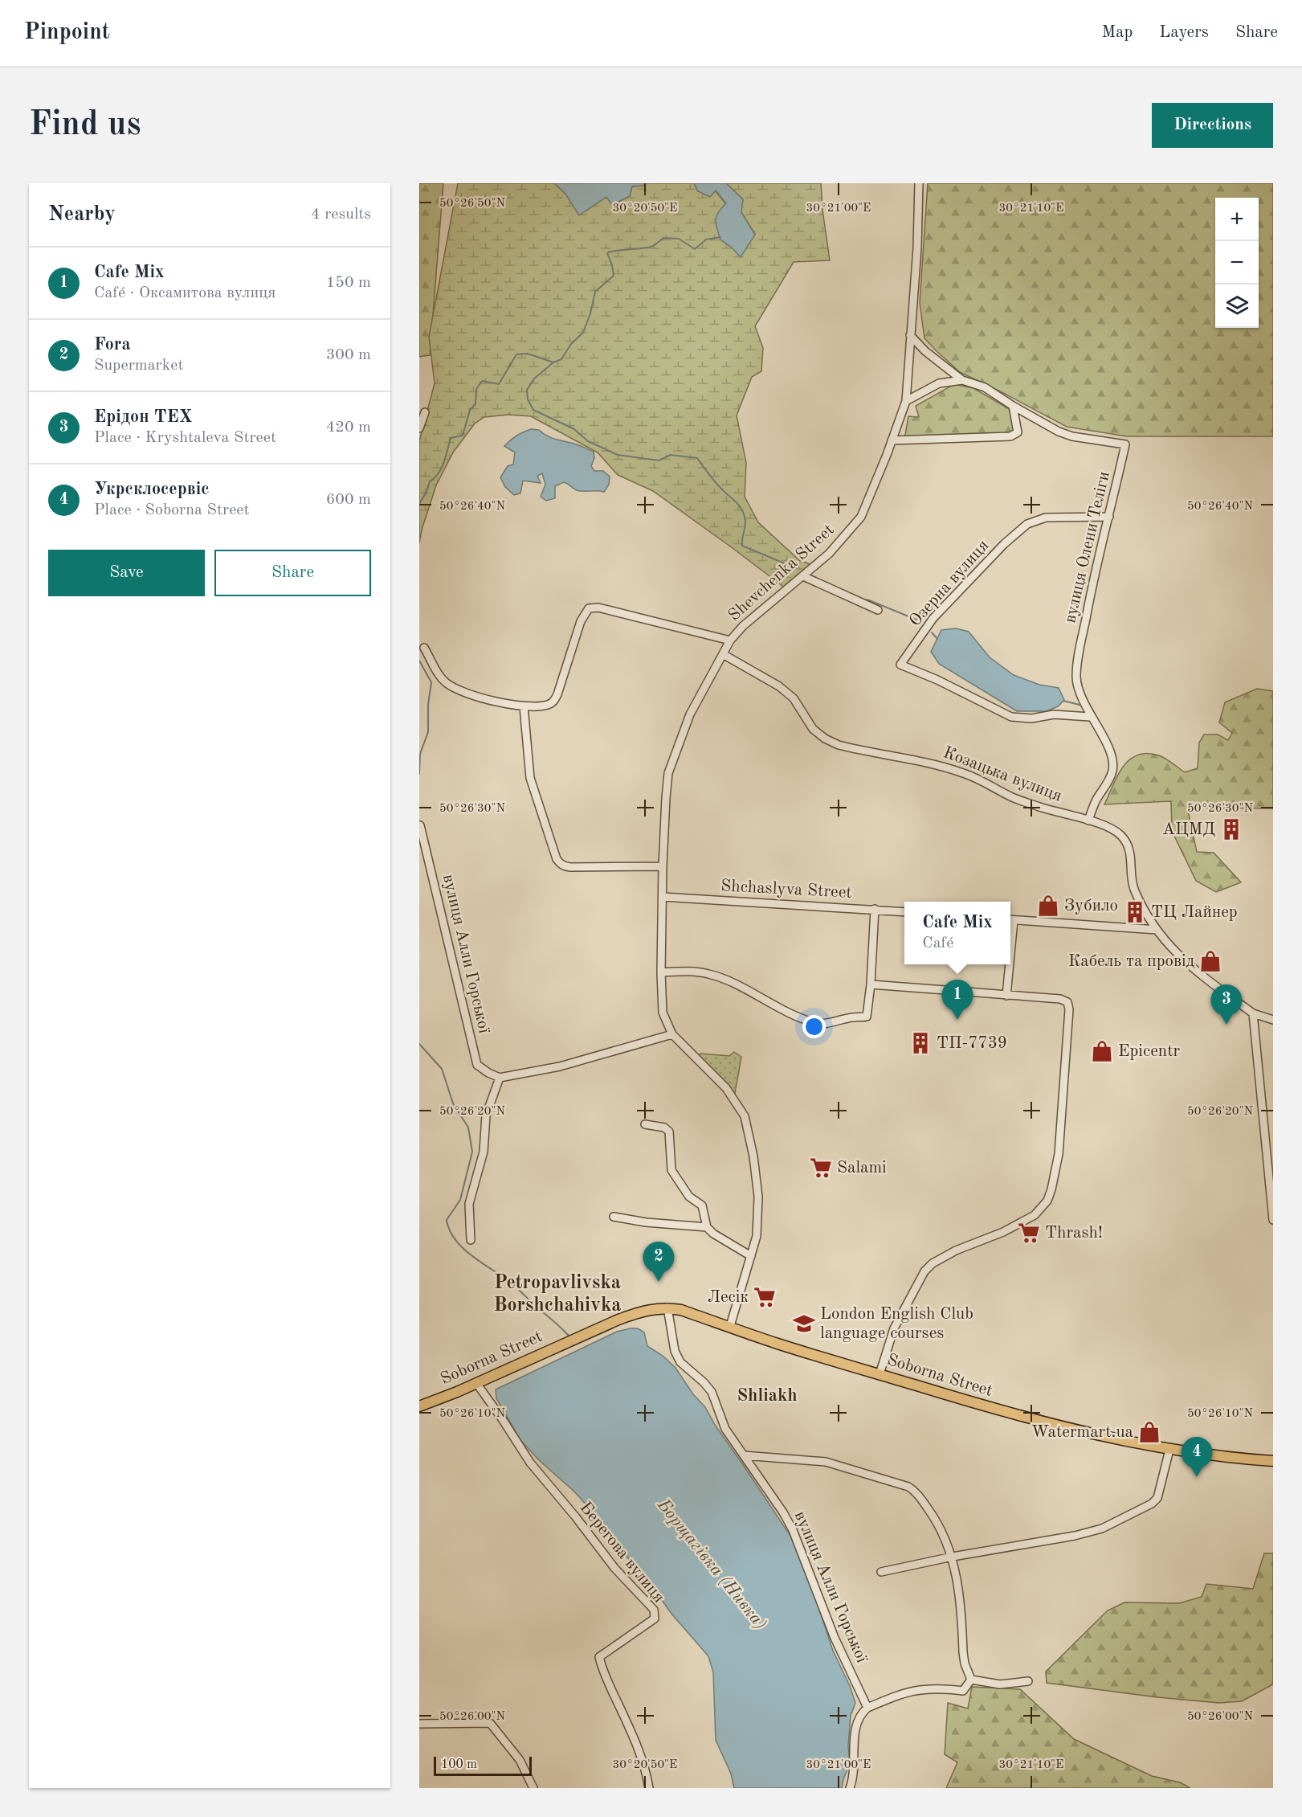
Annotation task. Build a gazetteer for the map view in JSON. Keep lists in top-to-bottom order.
{
  "streets": {
    "main road": ["Soborna Street"],
    "street": [
      "вулиця Олени Теліги",
      "Shevchenka Street",
      "Озерна вулиця",
      "Козацька вулиця",
      "Shchaslyva Street",
      "вулиця Алли Горської",
      "Берегова вулиця"
    ]
  },
  "crossings": [
    ["вулиця Олени Теліги", "Озерна вулиця"],
    ["вулиця Олени Теліги", "Козацька вулиця"],
    ["Shevchenka Street", "Козацька вулиця"],
    ["Shevchenka Street", "Shchaslyva Street"],
    ["Shevchenka Street", "Soborna Street"],
    ["вулиця Алли Горської", "Soborna Street"],
    ["Soborna Street", "Берегова вулиця"]
  ],
  "districts": ["Petropavlivska Borshchahivka", "Shliakh"],
  "water": ["Борщагівка (Нивка)"],
  "places": {
    "building": ["АЦМД", "ТЦ Лайнер", "ТП-7739"],
    "shop": [
      "Зубило",
      "Кабель та провід",
      "Epicentr",
      "Watermart.ua"
    ],
    "supermarket": ["Salami", "Thrash!", "Лесік"],
    "school or university": ["London English Club language courses"]
  },
  "scale_bar": "100 m",
  "page": {
    "header": "Pinpoint",
    "nav": ["Map", "Layers", "Share"],
    "buttons": [
      "Directions",
      ["Save", "Share"]
    ],
    "title": "Find us",
    "heading": ["Nearby", "4 results"],
    "map_buttons": ["+", "−"],
    "list": [
      {
        "mark": "1",
        "name": "Cafe Mix",
        "note": "Café · Оксамитова вулиця",
        "value": "150 m"
      },
      {
        "mark": "2",
        "name": "Fora",
        "note": "Supermarket",
        "value": "300 m"
      },
      {
        "mark": "3",
        "name": "Ерідон ТЕХ",
        "note": "Place · Kryshtaleva Street",
        "value": "420 m"
      },
      {
        "mark": "4",
        "name": "Укрсклосервіс",
        "note": "Place · Soborna Street",
        "value": "600 m"
      }
    ],
    "popup": ["Cafe Mix", "Café"],
    "pins": [
      "1",
      "3",
      "2",
      "4"
    ],
    "scale": "100 m"
  },
  "coordinates": [
    "50°26'50\"N",
    "30°20'50\"E",
    "30°21'00\"E",
    "30°21'10\"E",
    "50°26'40\"N",
    "50°26'30\"N",
    "50°26'20\"N",
    "50°26'10\"N",
    "50°26'00\"N"
  ]
}
